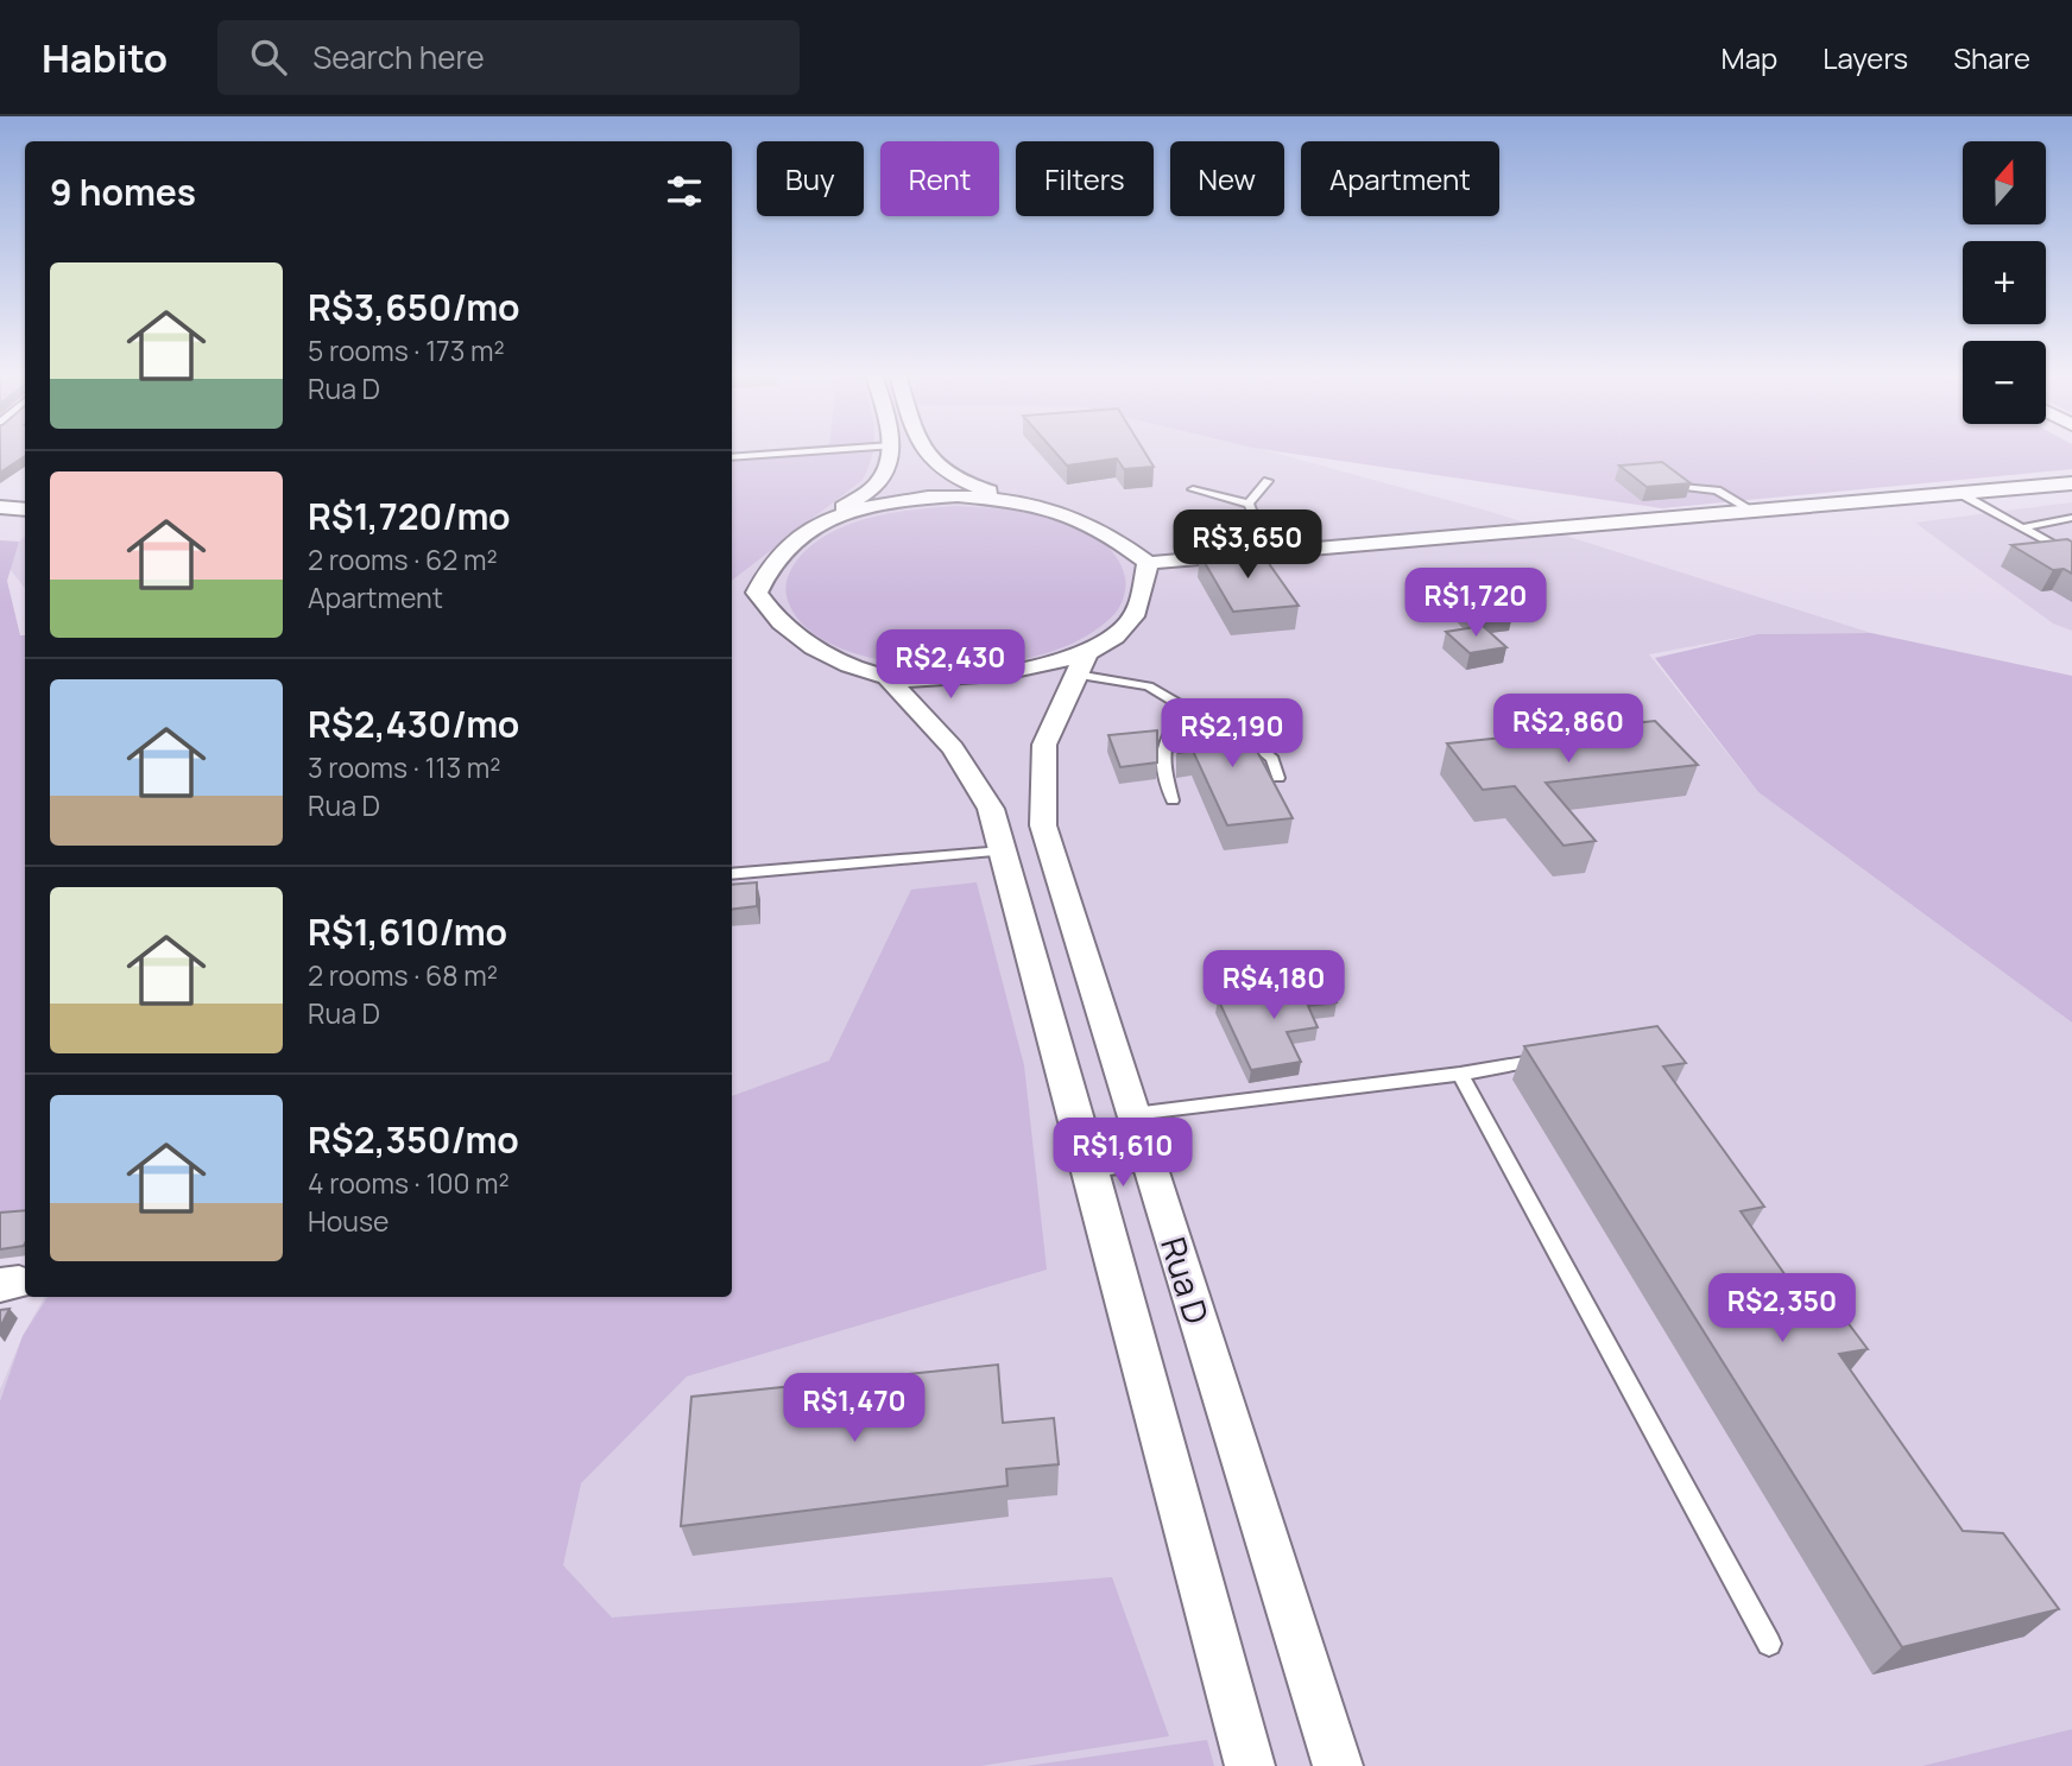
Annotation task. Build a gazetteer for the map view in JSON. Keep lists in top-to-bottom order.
{
  "streets": {
    "street": ["Rua D"]
  },
  "north": "top",
  "page": {
    "header": "Habito",
    "search": "Search here",
    "nav": ["Map", "Layers", "Share"],
    "map_buttons": ["+", "−"],
    "chip": [
      "Buy",
      "Rent",
      "Filters",
      "New",
      "Apartment"
    ],
    "heading": "9 homes",
    "list": [
      {
        "name": "R$3,650/mo",
        "note": "5 rooms · 173 m² · Rua D"
      },
      {
        "name": "R$1,720/mo",
        "note": "2 rooms · 62 m² · Apartment"
      },
      {
        "name": "R$2,430/mo",
        "note": "3 rooms · 113 m² · Rua D"
      },
      {
        "name": "R$1,610/mo",
        "note": "2 rooms · 68 m² · Rua D"
      },
      {
        "name": "R$2,350/mo",
        "note": "4 rooms · 100 m² · House"
      }
    ],
    "price": [
      "R$3,650",
      "R$1,720",
      "R$2,430",
      "R$2,860",
      "R$2,190",
      "R$4,180",
      "R$1,610",
      "R$2,350",
      "R$1,470"
    ]
  }
}
